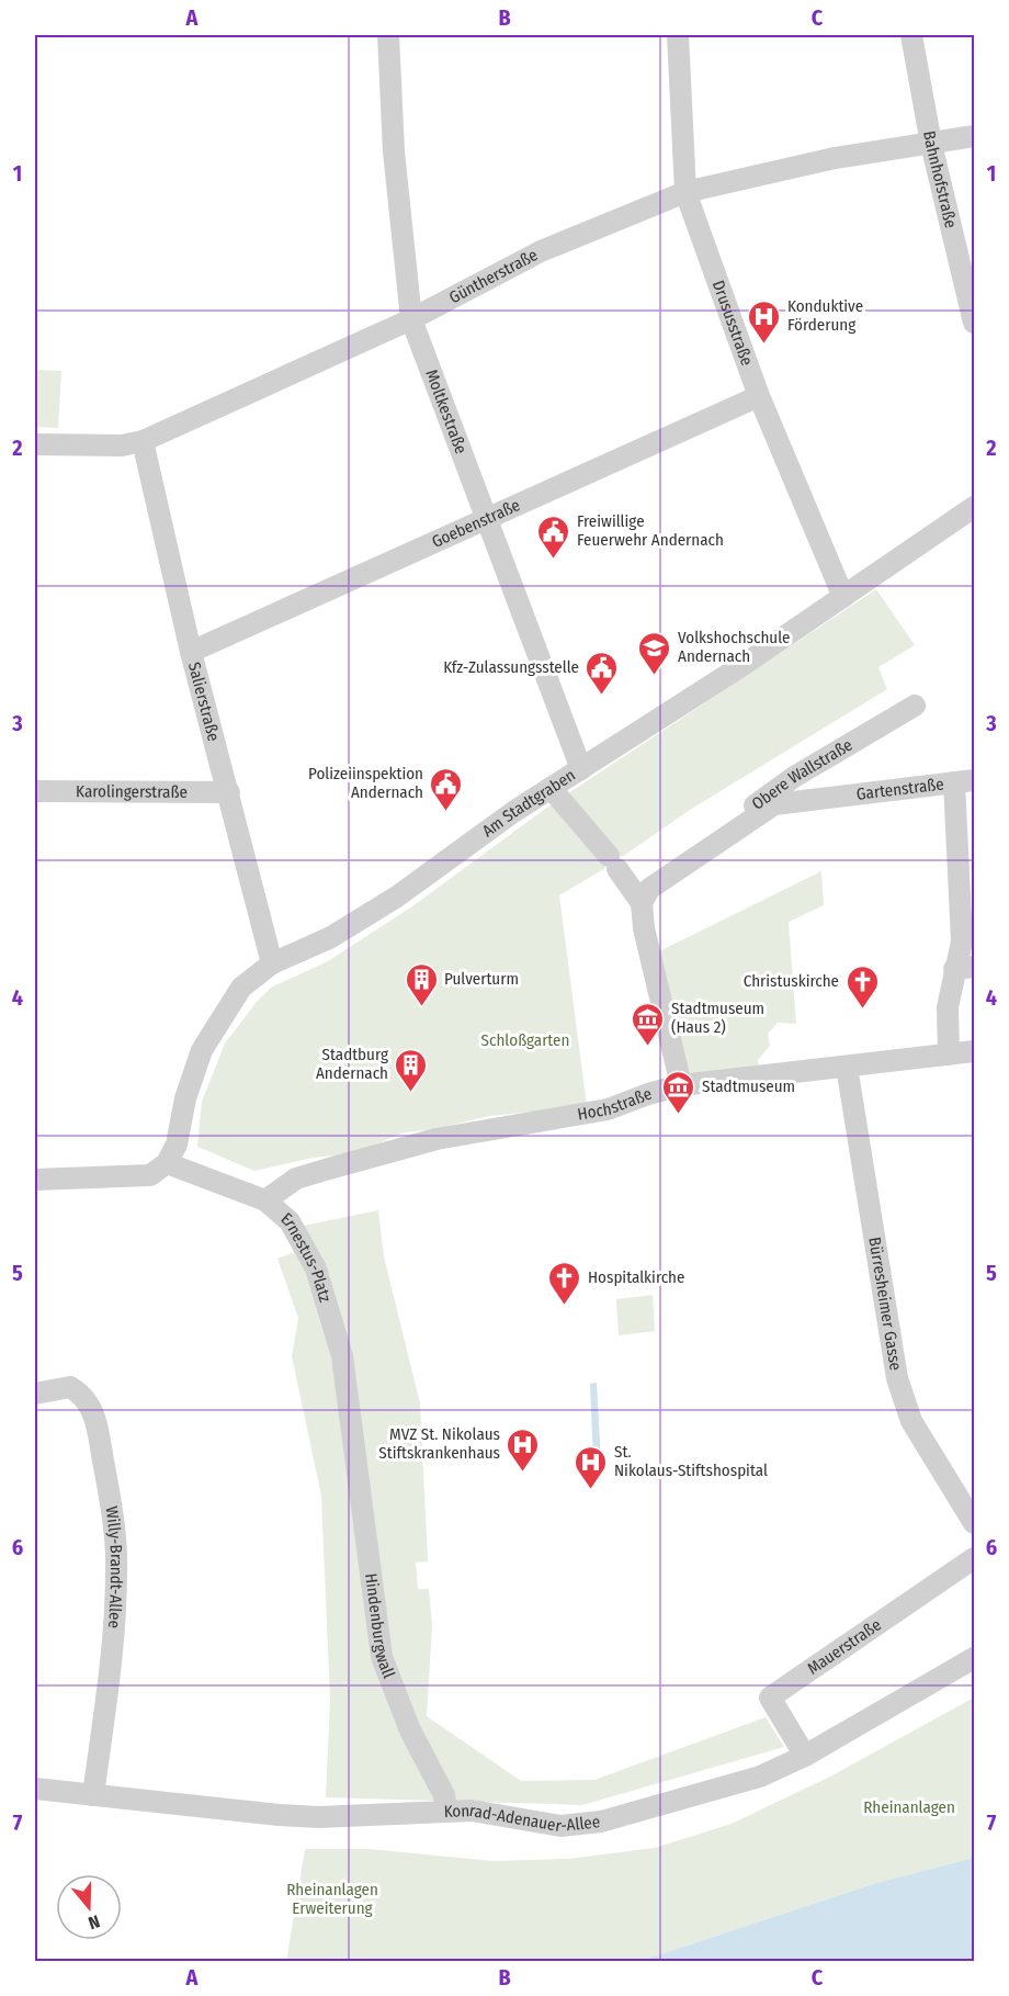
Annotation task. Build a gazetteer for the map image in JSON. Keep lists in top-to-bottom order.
{
  "streets": {
    "street": [
      "Bahnhofstraße",
      "Güntherstraße",
      "Drususstraße",
      "Moltkestraße",
      "Goebenstraße",
      "Salierstraße",
      "Obere Wallstraße",
      "Gartenstraße",
      "Karolingerstraße",
      "Am Stadtgraben",
      "Hochstraße",
      "Ernestus-Platz",
      "Bürresheimer Gasse",
      "Willy-Brandt-Allee",
      "Hindenburgwall",
      "Mauerstraße",
      "Konrad-Adenauer-Allee"
    ]
  },
  "crossings": [
    ["Bahnhofstraße", "Güntherstraße"],
    ["Güntherstraße", "Drususstraße"],
    ["Güntherstraße", "Moltkestraße"],
    ["Güntherstraße", "Salierstraße"],
    ["Drususstraße", "Goebenstraße"],
    ["Drususstraße", "Am Stadtgraben"],
    ["Moltkestraße", "Goebenstraße"],
    ["Moltkestraße", "Am Stadtgraben"],
    ["Goebenstraße", "Salierstraße"],
    ["Salierstraße", "Karolingerstraße"],
    ["Salierstraße", "Am Stadtgraben"],
    ["Obere Wallstraße", "Gartenstraße"],
    ["Am Stadtgraben", "Ernestus-Platz"],
    ["Hochstraße", "Ernestus-Platz"],
    ["Hochstraße", "Bürresheimer Gasse"],
    ["Ernestus-Platz", "Hindenburgwall"],
    ["Willy-Brandt-Allee", "Konrad-Adenauer-Allee"],
    ["Hindenburgwall", "Konrad-Adenauer-Allee"],
    ["Mauerstraße", "Konrad-Adenauer-Allee"]
  ],
  "parks": ["Schloßgarten", "Rheinanlagen", "Rheinanlagen Erweiterung"],
  "places": {
    "hospital": ["Konduktive Förderung", "MVZ St. Nikolaus Stiftskrankenhaus", "St. Nikolaus-Stiftshospital"],
    "public building": ["Freiwillige Feuerwehr Andernach", "Kfz-Zulassungsstelle", "Polizeiinspektion Andernach"],
    "school or university": ["Volkshochschule Andernach"],
    "building": ["Pulverturm", "Stadtburg Andernach"],
    "church": ["Christuskirche", "Hospitalkirche"],
    "museum": ["Stadtmuseum (Haus 2)", "Stadtmuseum"]
  },
  "north": "bottom",
  "grid": {
    "columns": ["A", "B", "C"],
    "rows": [
      "1",
      "2",
      "3",
      "4",
      "5",
      "6",
      "7"
    ]
  }
}
